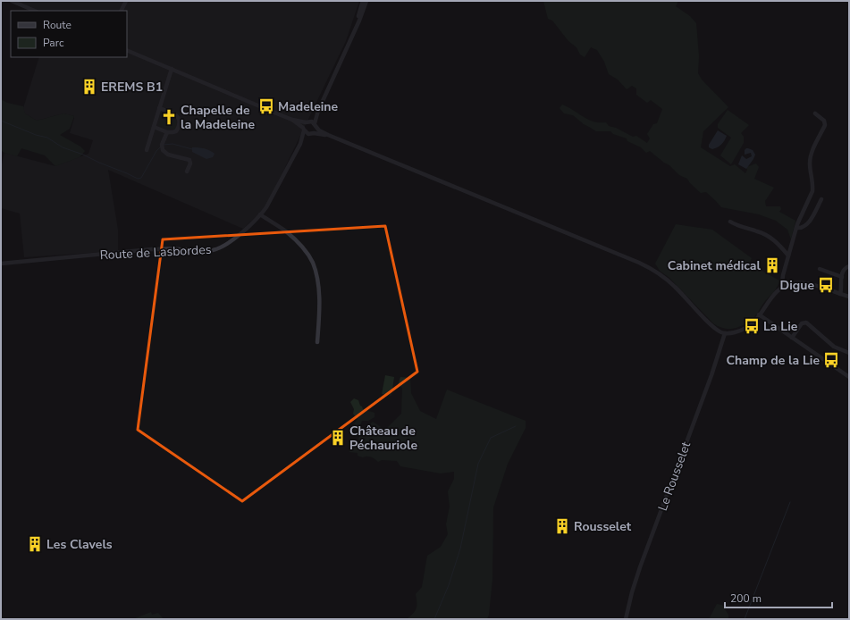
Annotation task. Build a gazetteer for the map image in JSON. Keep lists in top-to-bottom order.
{
  "streets": {
    "street": ["Route de Lasbordes", "Le Rousselet"]
  },
  "places": {
    "building": [
      "EREMS B1",
      "Cabinet médical",
      "Château de Péchauriole",
      "Rousselet",
      "Les Clavels"
    ],
    "bus stop": [
      "Madeleine",
      "Digue",
      "La Lie",
      "Champ de la Lie"
    ],
    "church": ["Chapelle de la Madeleine"]
  },
  "legend": ["Route", "Parc"],
  "scale_bar": "200 m"
}
